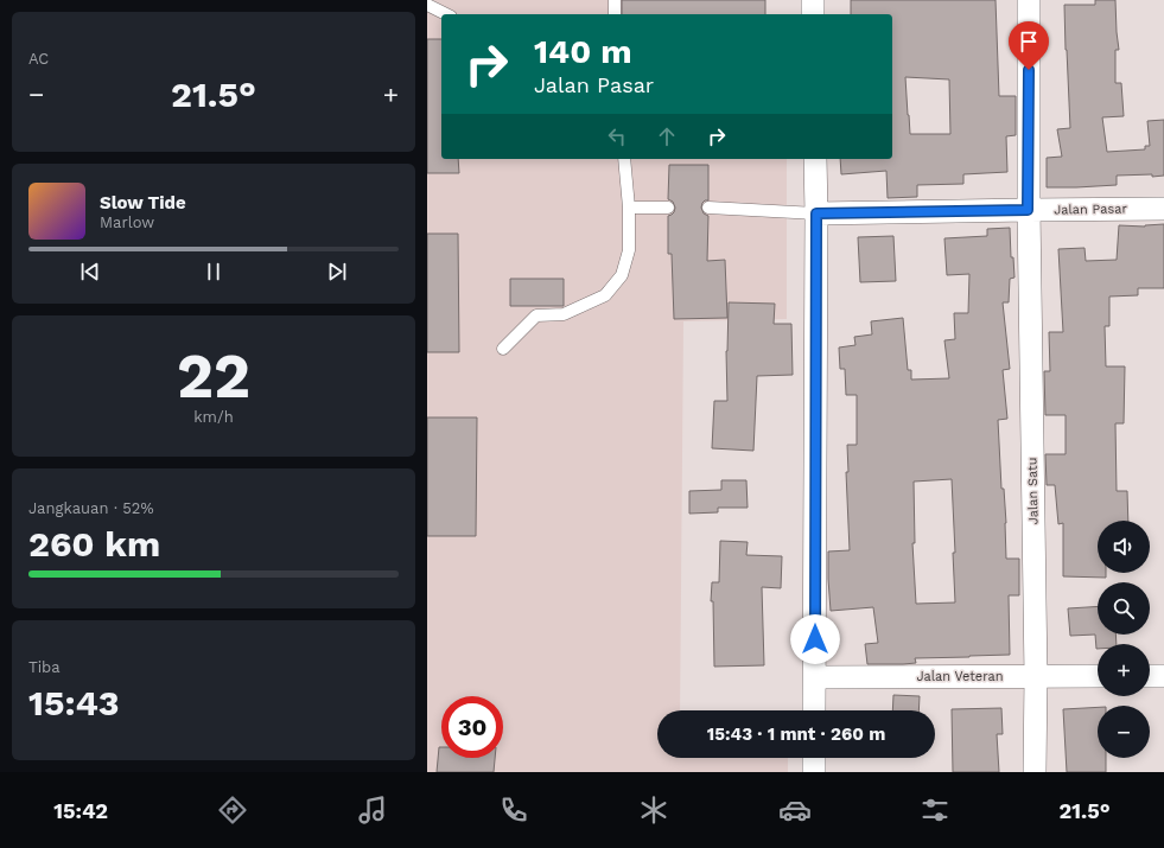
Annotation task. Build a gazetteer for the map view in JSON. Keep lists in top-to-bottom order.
{
  "streets": {
    "street": ["Jalan Pasar", "Jalan Satu", "Jalan Veteran"]
  },
  "crossings": [
    ["Jalan Pasar", "Jalan Satu"],
    ["Jalan Satu", "Jalan Veteran"]
  ],
  "page": {
    "tile": [
      "AC",
      ["22", "km/h"],
      ["Jangkauan · 52%", "260 km"],
      ["Tiba", "15:43"]
    ],
    "turn": ["140 m", "Jalan Pasar"],
    "heat": ["−", "21.5°", "+"],
    "song": ["Slow Tide", "Marlow"],
    "map_buttons": ["+", "−"],
    "limit": "30",
    "trip": "15:43 · 1 mnt · 260 m",
    "tabs": ["15:42", "21.5°"]
  }
}
